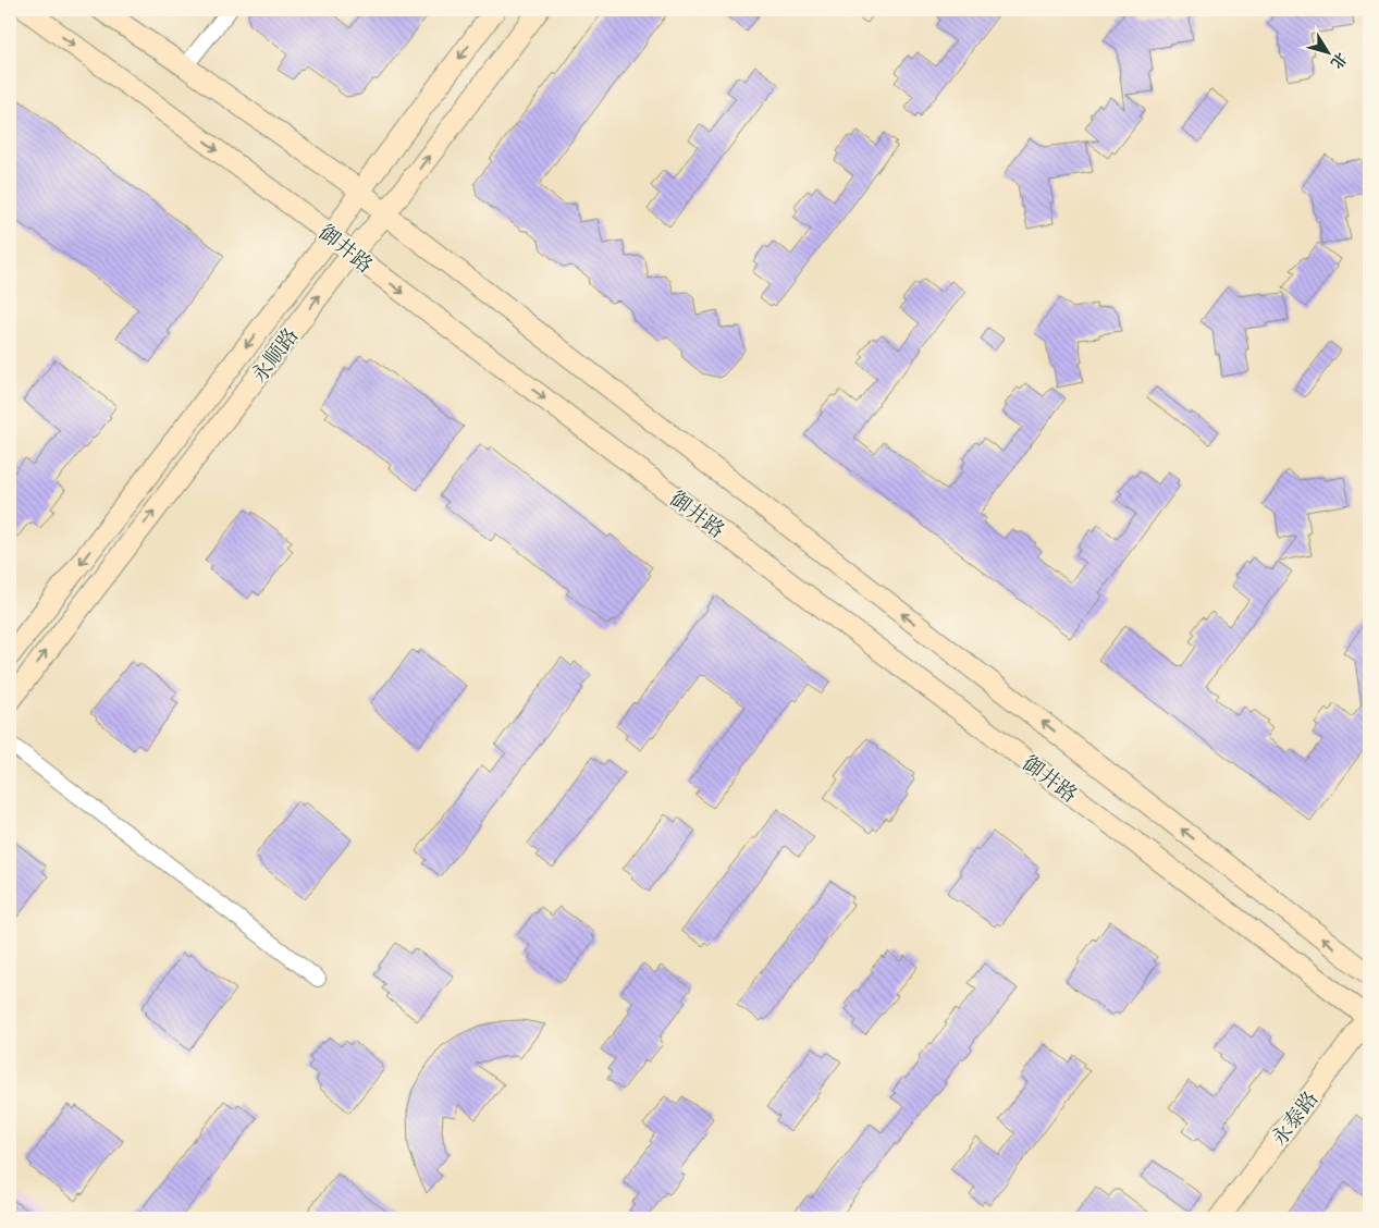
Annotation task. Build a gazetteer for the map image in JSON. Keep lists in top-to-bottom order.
{
  "streets": {
    "street": ["御井路", "永顺路", "永泰路"]
  },
  "crossings": [
    ["御井路", "永顺路"],
    ["御井路", "永泰路"]
  ],
  "north": "bottom right"
}
